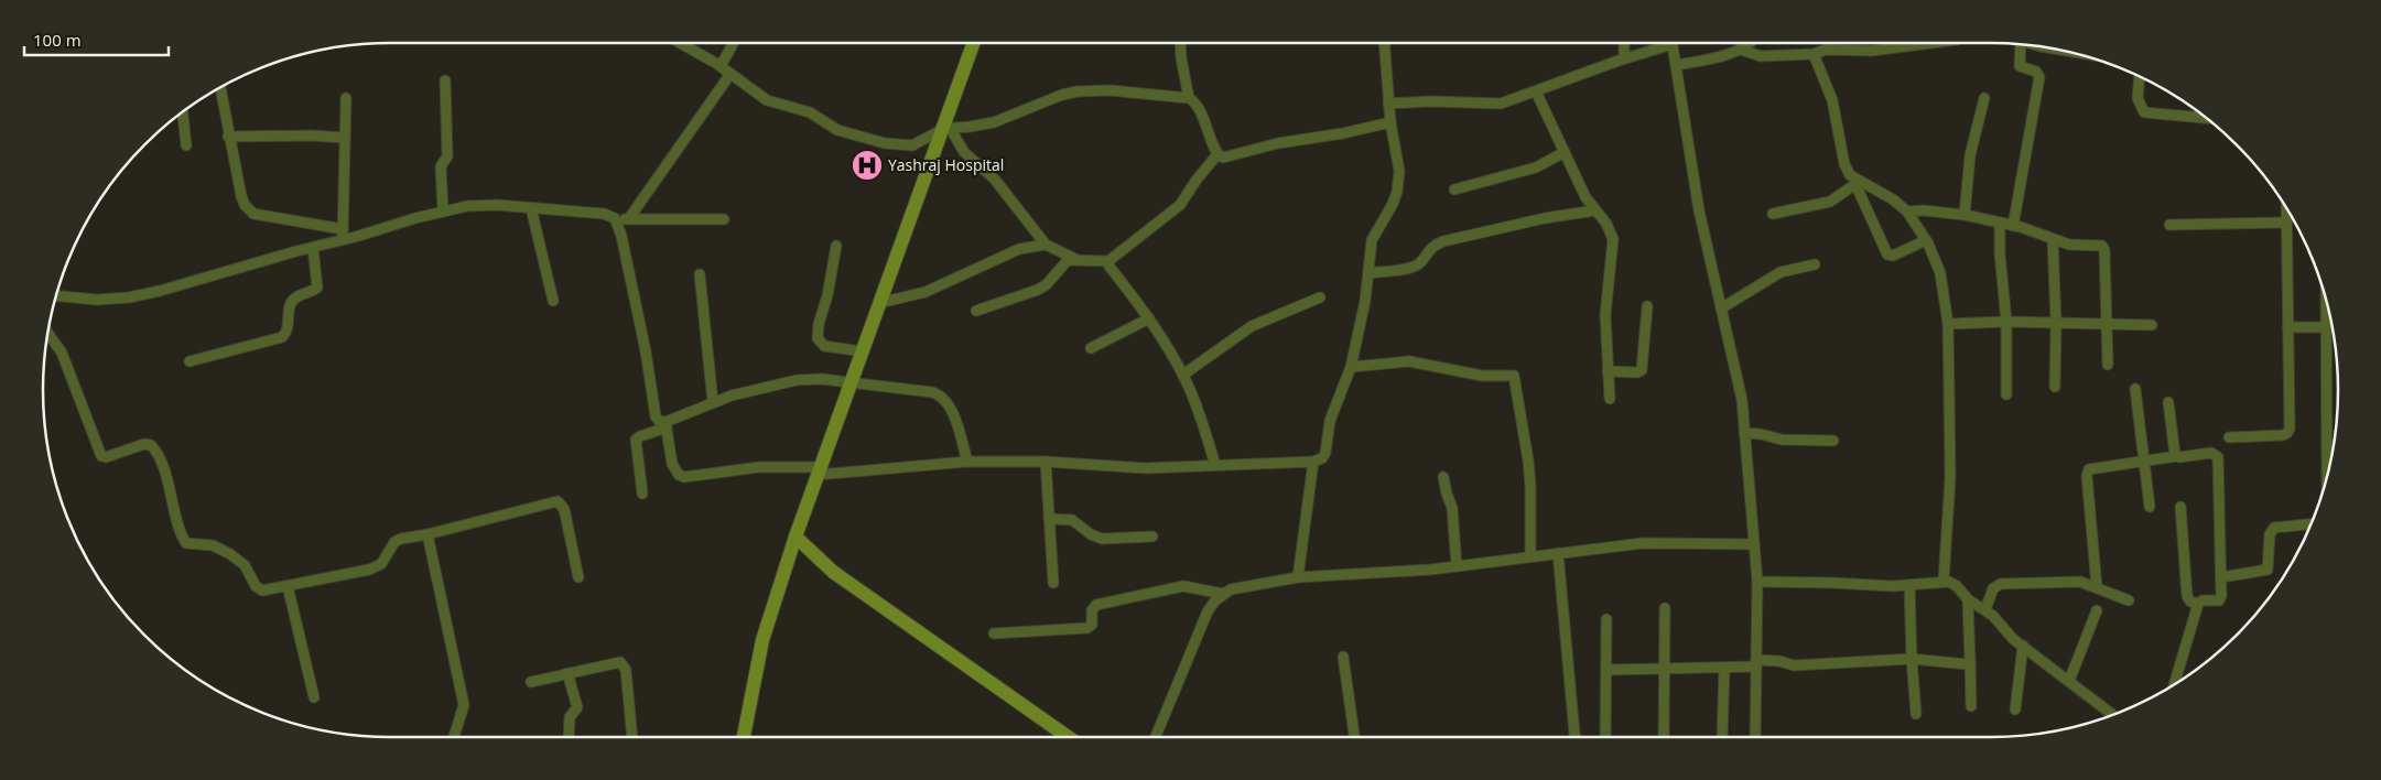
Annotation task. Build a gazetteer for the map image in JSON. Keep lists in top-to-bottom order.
{
  "places": {
    "hospital": ["Yashraj Hospital"]
  },
  "scale_bar": "100 m"
}
